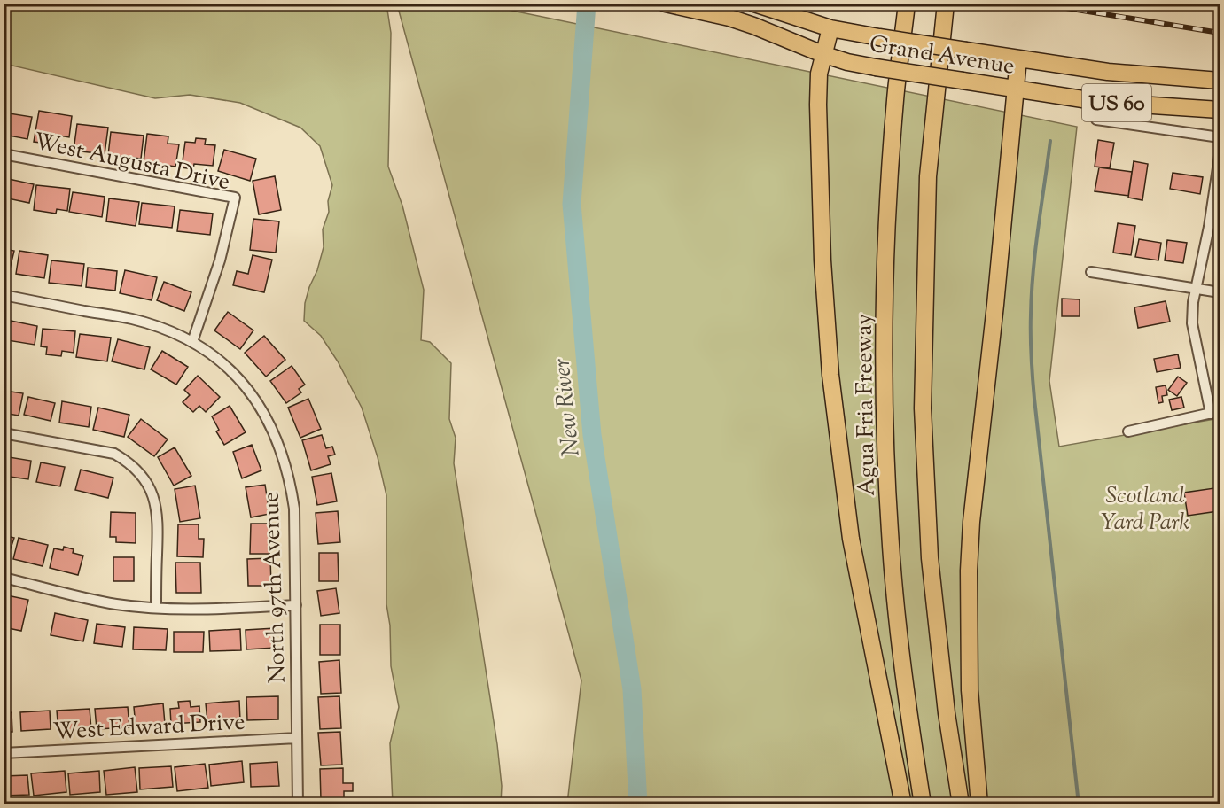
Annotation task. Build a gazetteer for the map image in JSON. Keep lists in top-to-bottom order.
{
  "streets": {
    "highway": ["Grand Avenue", "US 60", "Agua Fria Freeway"],
    "street": ["West Augusta Drive", "North 97th Avenue", "West Edward Drive"]
  },
  "crossings": [
    ["West Augusta Drive", "North 97th Avenue"],
    ["North 97th Avenue", "West Edward Drive"]
  ],
  "water": ["New River"],
  "parks": ["Scotland Yard Park"]
}
